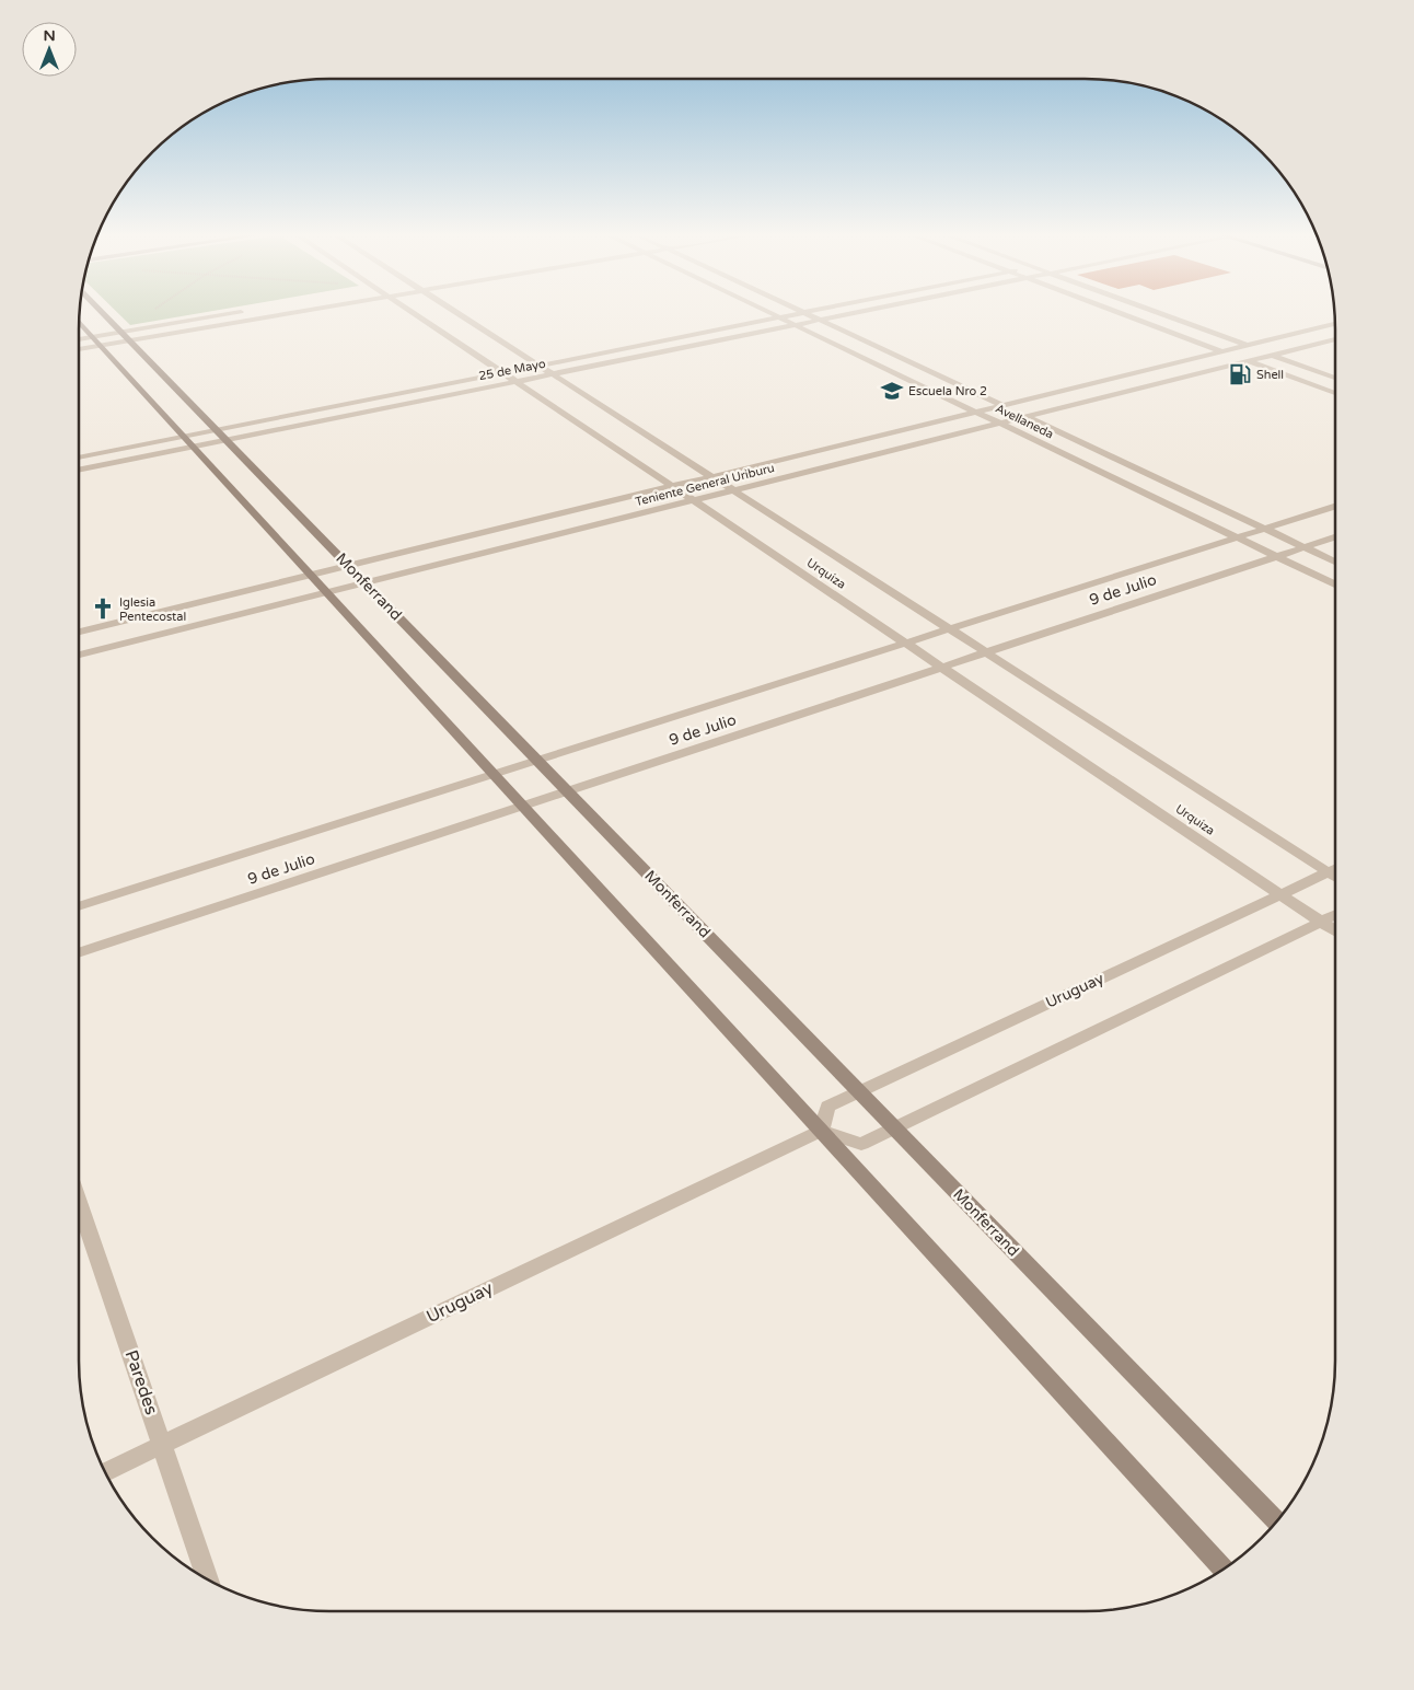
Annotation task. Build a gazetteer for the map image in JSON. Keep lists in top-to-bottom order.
{
  "streets": {
    "street": [
      "25 de Mayo",
      "Avellaneda",
      "Teniente General Uriburu",
      "Urquiza",
      "Monferrand",
      "9 de Julio",
      "Uruguay",
      "Paredes"
    ]
  },
  "crossings": [
    ["25 de Mayo", "Avellaneda"],
    ["25 de Mayo", "Urquiza"],
    ["25 de Mayo", "Monferrand"],
    ["Avellaneda", "Teniente General Uriburu"],
    ["Avellaneda", "9 de Julio"],
    ["Teniente General Uriburu", "Urquiza"],
    ["Teniente General Uriburu", "Monferrand"],
    ["Urquiza", "9 de Julio"],
    ["Urquiza", "Uruguay"],
    ["Monferrand", "9 de Julio"],
    ["Monferrand", "Uruguay"],
    ["Uruguay", "Paredes"]
  ],
  "places": {
    "fuel station": ["Shell"],
    "school or university": ["Escuela Nro 2"],
    "church": ["Iglesia Pentecostal"]
  },
  "north": "top"
}
